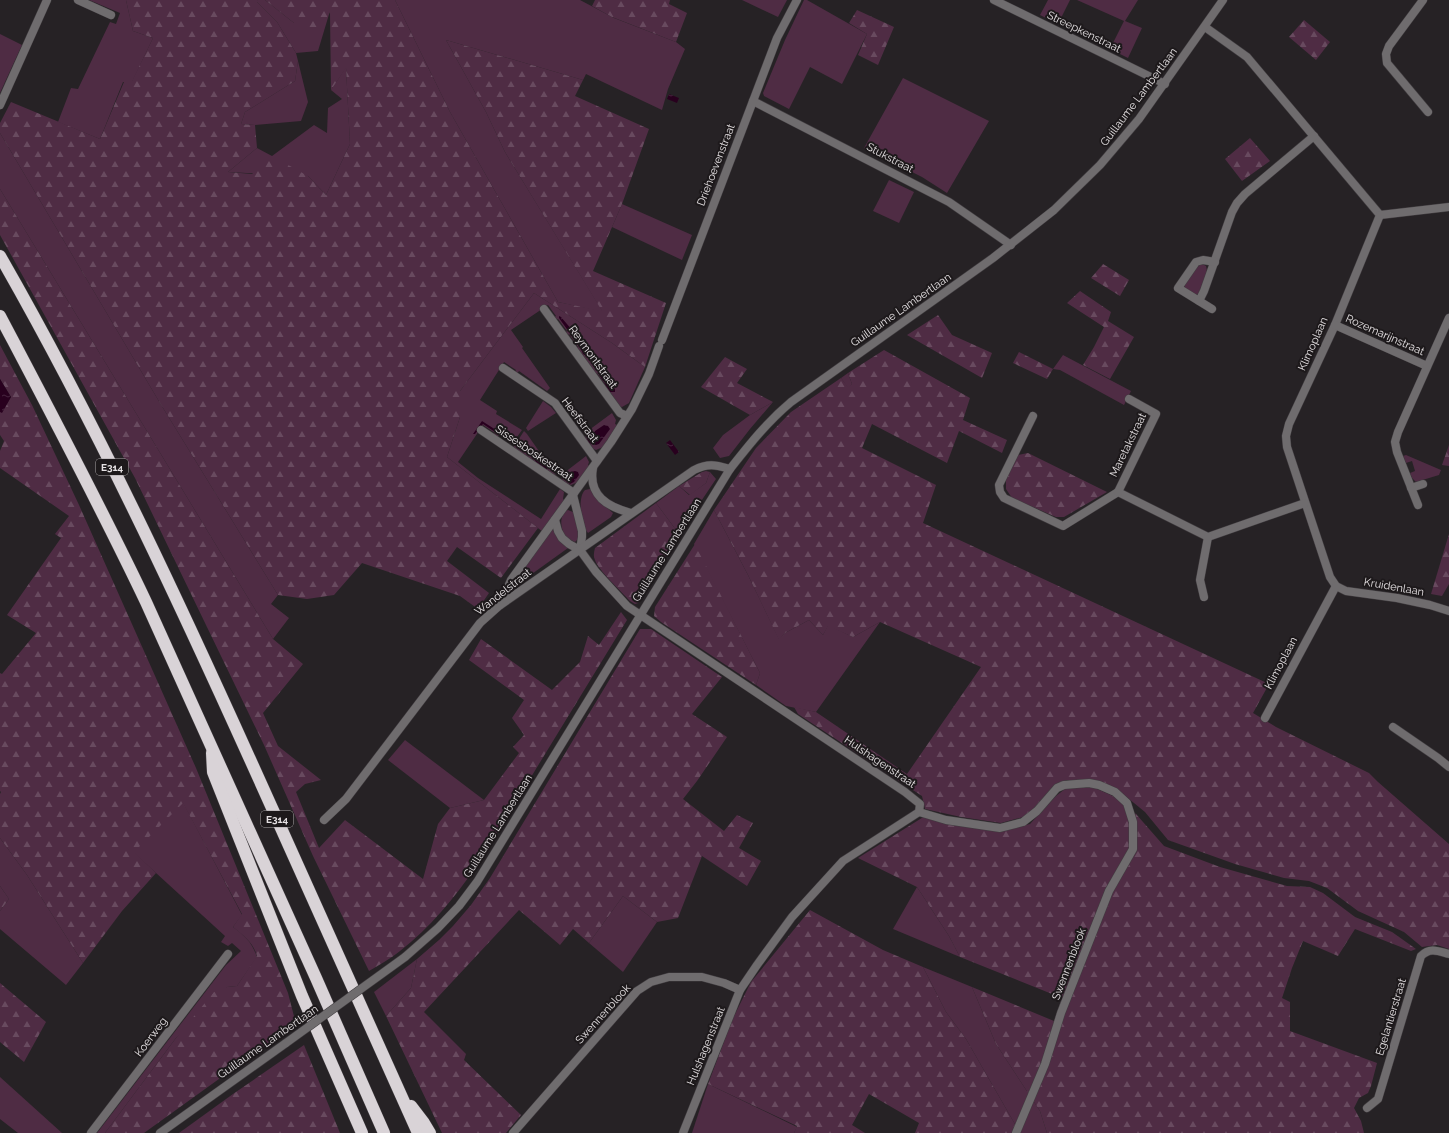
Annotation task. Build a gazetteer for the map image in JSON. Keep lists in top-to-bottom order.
{
  "streets": {
    "highway": ["E314"],
    "street": [
      "Streepkenstraat",
      "Guillaume Lambertlaan",
      "Stukstraat",
      "Driehoevenstraat",
      "Rozemarijnstraat",
      "Klimoplaan",
      "Reymontstraat",
      "Heefstraat",
      "Maretakstraat",
      "Sissesboskestraat",
      "Kruidenlaan",
      "Wandelstraat",
      "Hulshagenstraat",
      "Swennenblook",
      "Egelantierstraat",
      "Koerweg"
    ]
  },
  "crossings": [
    ["Streepkenstraat", "Guillaume Lambertlaan"],
    ["Guillaume Lambertlaan", "Stukstraat"],
    ["Guillaume Lambertlaan", "Wandelstraat"],
    ["Guillaume Lambertlaan", "Hulshagenstraat"],
    ["Stukstraat", "Driehoevenstraat"],
    ["Driehoevenstraat", "Reymontstraat"],
    ["Driehoevenstraat", "Heefstraat"],
    ["Driehoevenstraat", "Sissesboskestraat"],
    ["Driehoevenstraat", "Wandelstraat"],
    ["Rozemarijnstraat", "Klimoplaan"],
    ["Klimoplaan", "Kruidenlaan"],
    ["Hulshagenstraat", "Swennenblook"]
  ]
}
